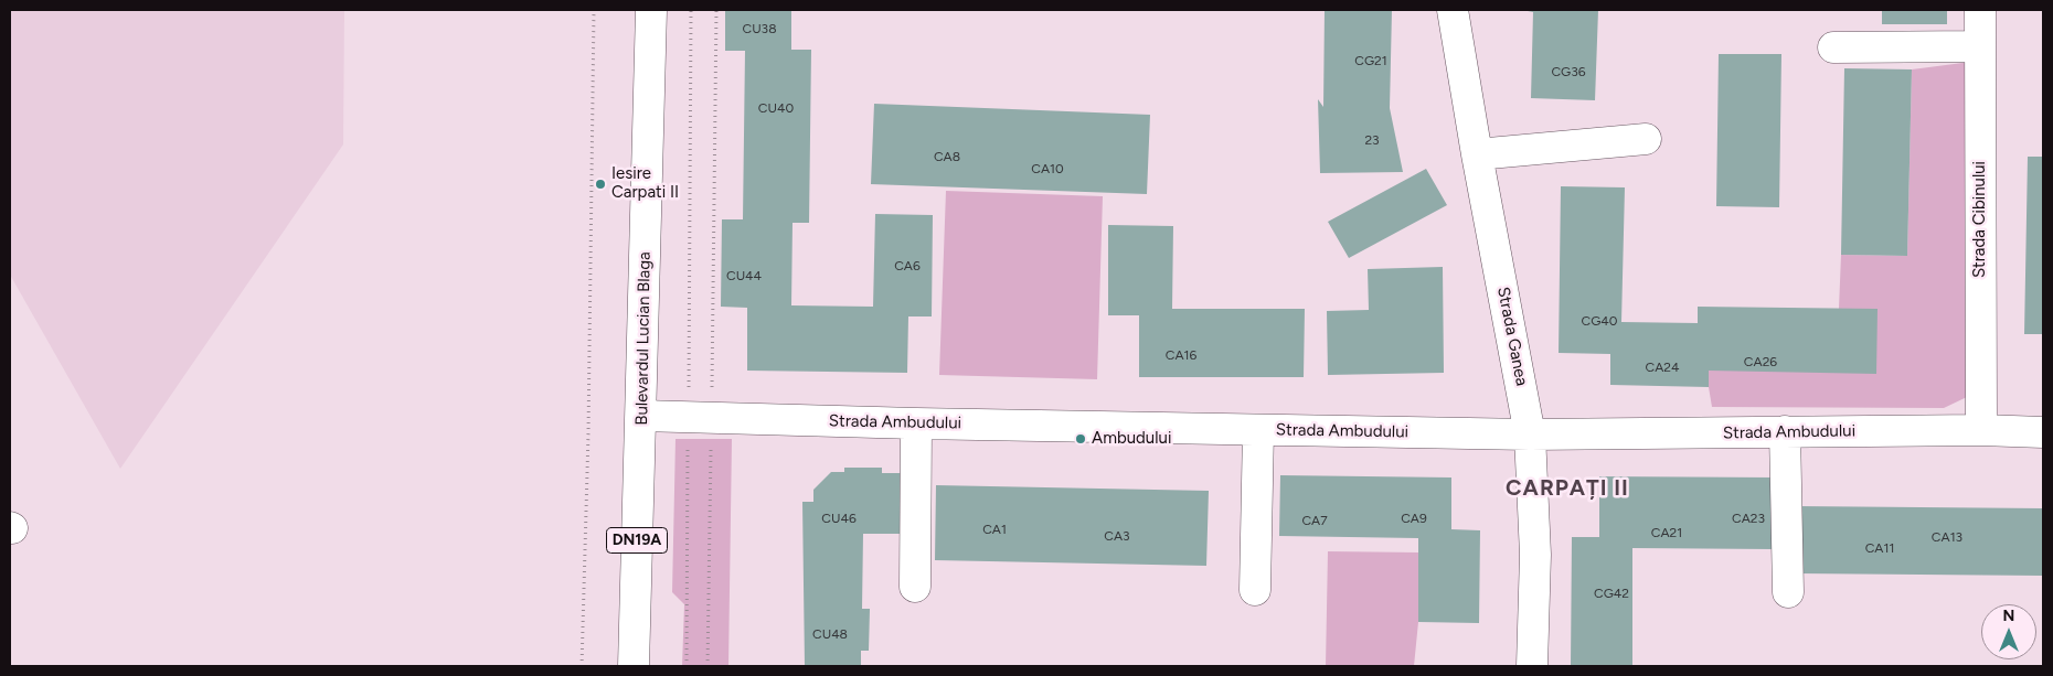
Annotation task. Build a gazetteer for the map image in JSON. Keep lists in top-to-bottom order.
{
  "streets": {
    "street": [
      "Strada Cibinului",
      "Strada Ganea",
      "Bulevardul Lucian Blaga",
      "Strada Ambudului",
      "DN19A"
    ]
  },
  "crossings": [
    ["Strada Cibinului", "Strada Ambudului"],
    ["Strada Ganea", "Strada Ambudului"],
    ["Bulevardul Lucian Blaga", "Strada Ambudului"]
  ],
  "districts": ["CARPAȚI II"],
  "places": ["Iesire Carpati II", "Ambudului"],
  "house_numbers": [
    "CU38",
    "CG21",
    "CG36",
    "CU40",
    "23",
    "CA8",
    "CA10",
    "CA6",
    "CU44",
    "CG40",
    "CA16",
    "CA26",
    "CA24",
    "CU46",
    "CA9",
    "CA23",
    "CA7",
    "CA1",
    "CA21",
    "CA3",
    "CA13",
    "CA11",
    "CG42",
    "CU48"
  ],
  "north": "top"
}
